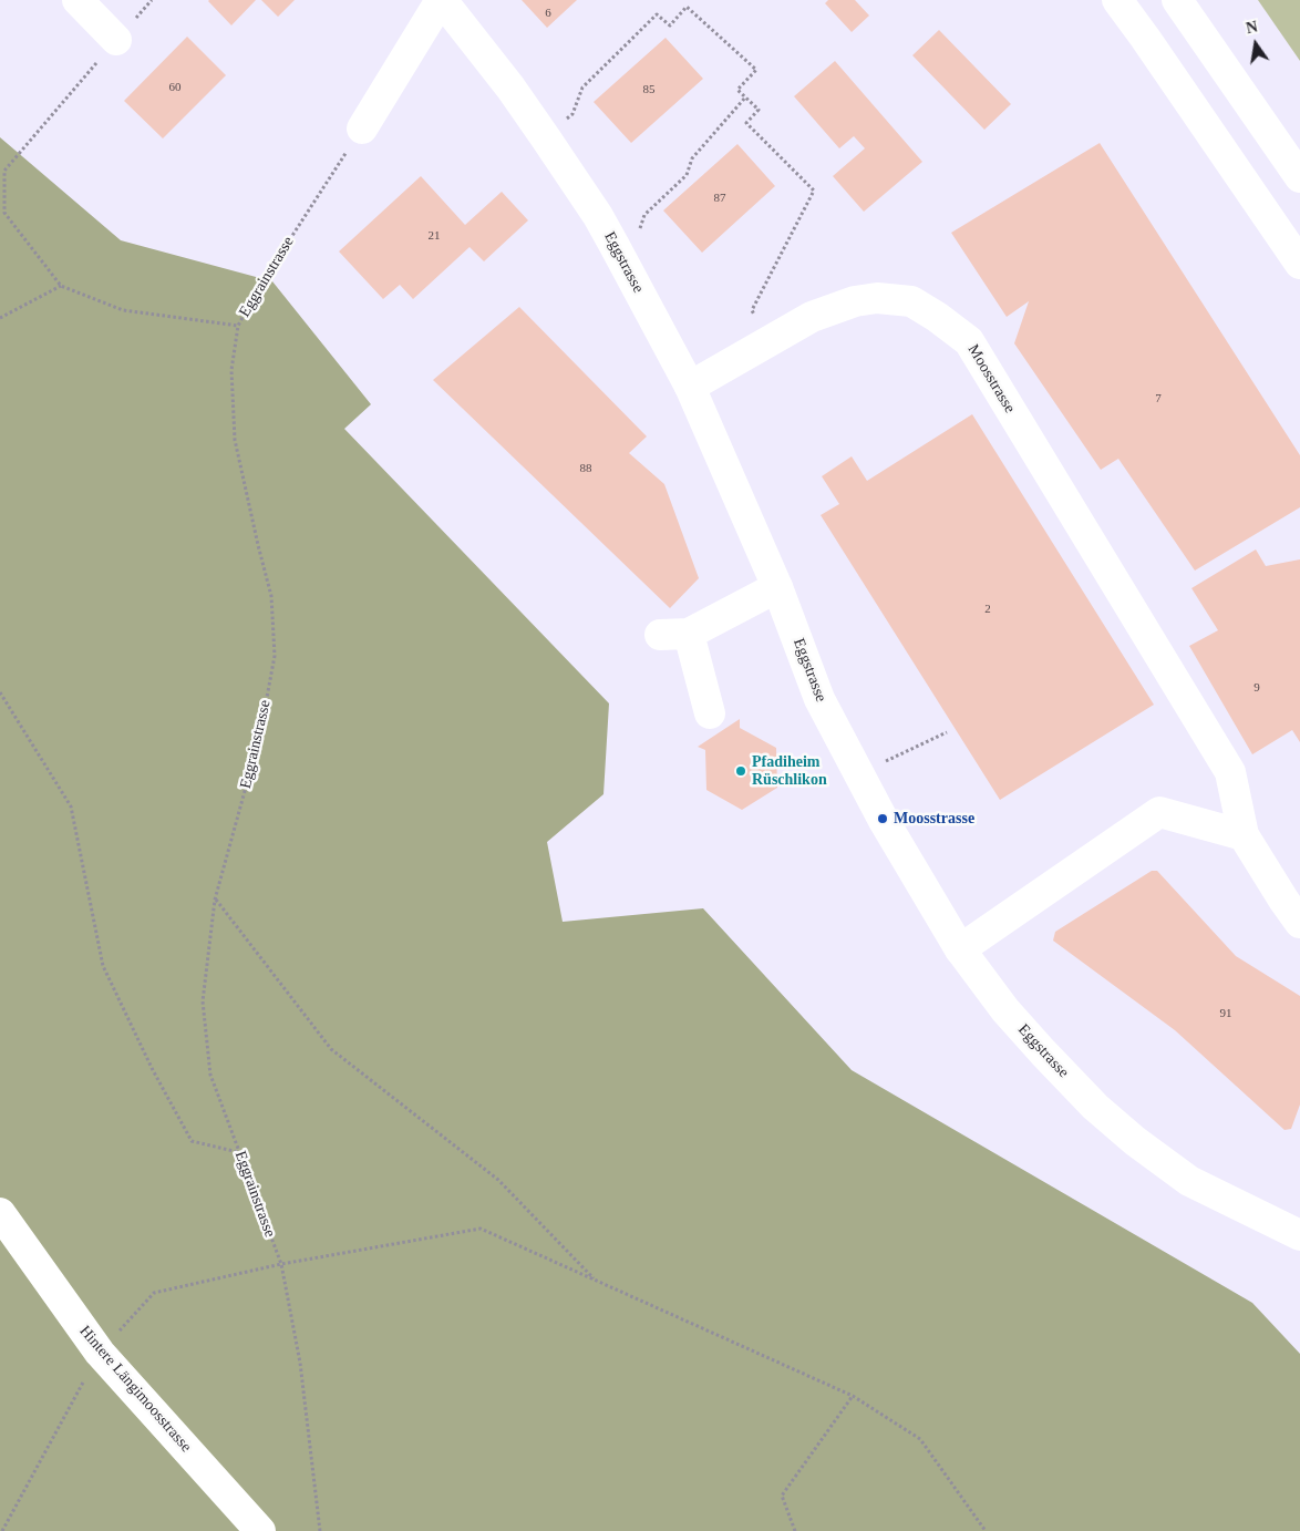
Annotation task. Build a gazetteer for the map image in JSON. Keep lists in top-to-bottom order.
{
  "streets": {
    "main road": ["Eggstrasse", "Moosstrasse", "Hintere Längimoosstrasse"],
    "path": ["Eggrainstrasse"]
  },
  "crossings": [
    ["Eggstrasse", "Moosstrasse"]
  ],
  "places": ["Pfadiheim Rüschlikon", "Moosstrasse"],
  "house_numbers": [
    "6",
    "60",
    "85",
    "87",
    "21",
    "7",
    "88",
    "2",
    "9",
    "91"
  ],
  "north": "top"
}
